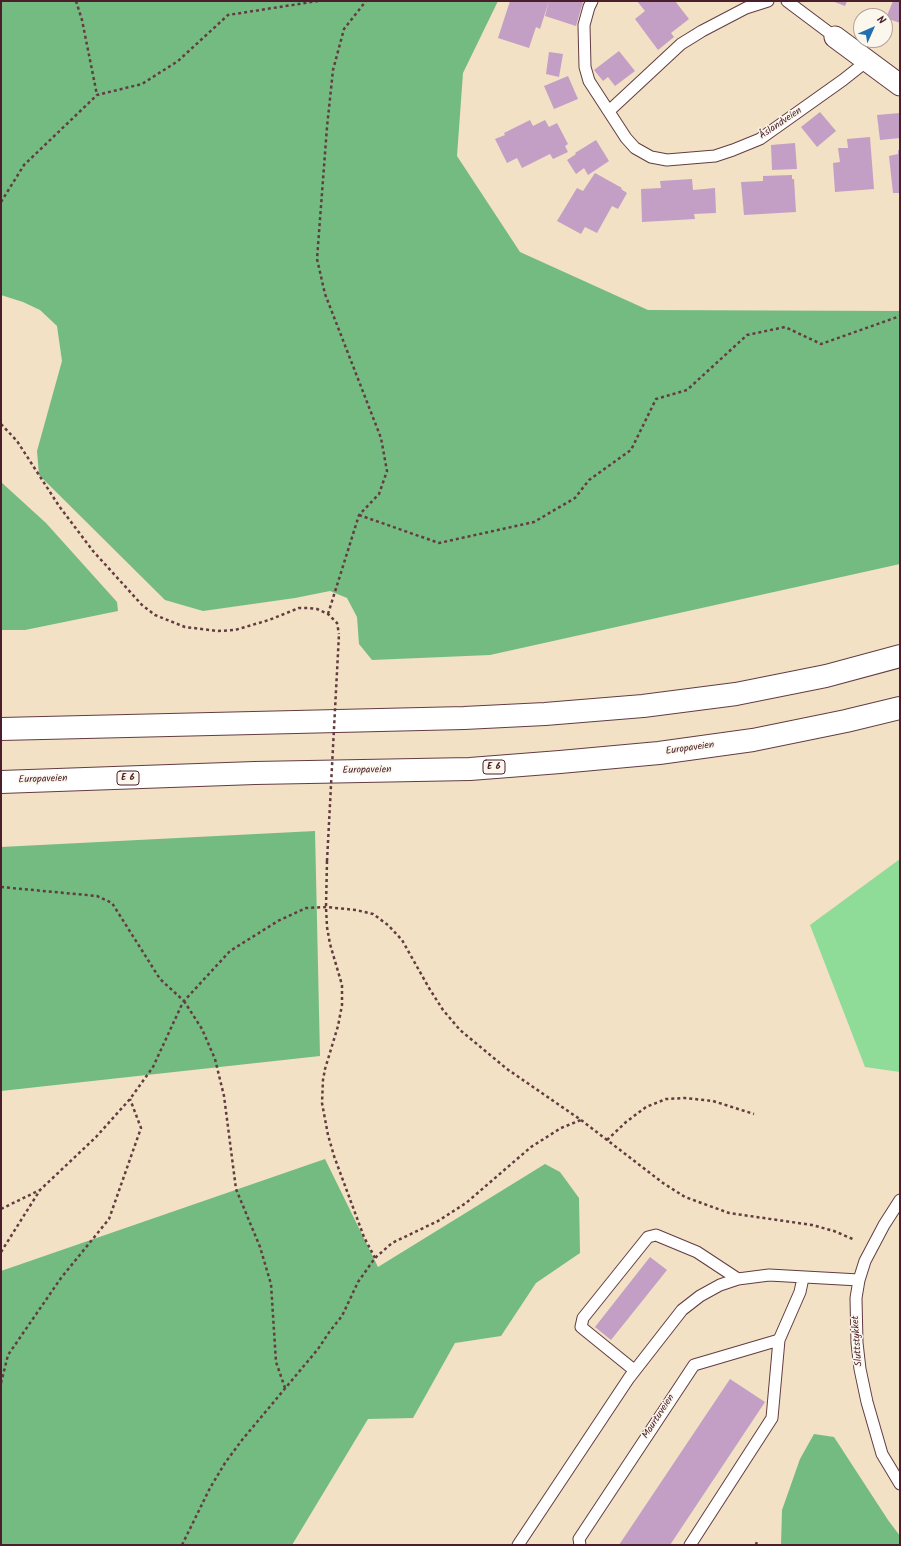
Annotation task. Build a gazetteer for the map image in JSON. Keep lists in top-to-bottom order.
{
  "streets": {
    "highway": ["Europaveien", "E 6"],
    "lane": ["Åslandveien", "Sluttstykket", "Maurtuveien"]
  },
  "north": "top right"
}
